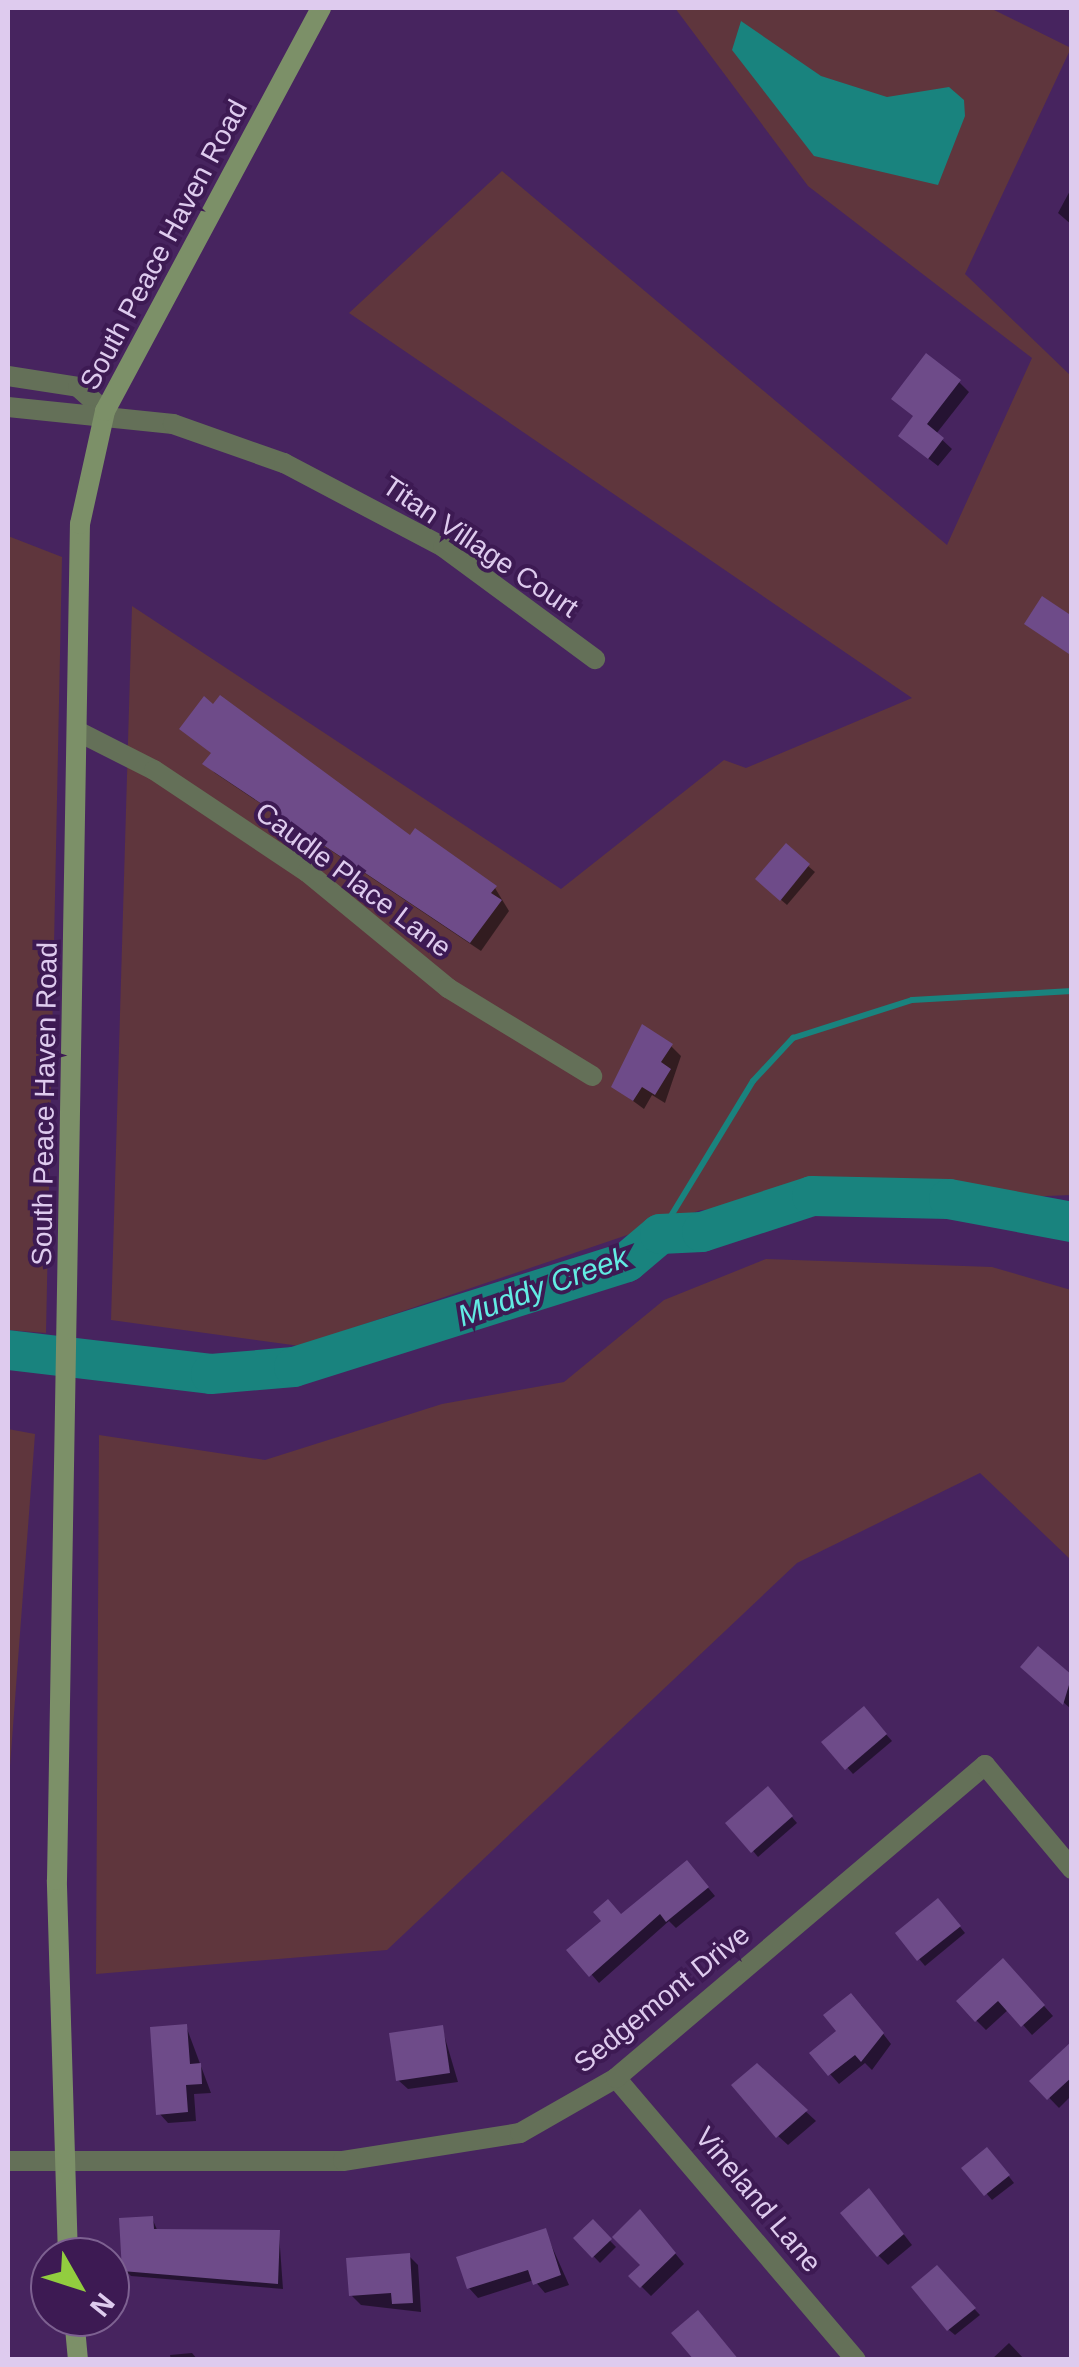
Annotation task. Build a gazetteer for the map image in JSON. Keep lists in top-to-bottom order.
{
  "streets": {
    "main road": ["South Peace Haven Road"],
    "street": [
      "Titan Village Court",
      "Caudle Place Lane",
      "Sedgemont Drive",
      "Vineland Lane"
    ]
  },
  "crossings": [
    ["South Peace Haven Road", "Titan Village Court"],
    ["South Peace Haven Road", "Caudle Place Lane"],
    ["South Peace Haven Road", "Sedgemont Drive"],
    ["Sedgemont Drive", "Vineland Lane"]
  ],
  "water": ["Muddy Creek"],
  "north": "bottom right"
}
